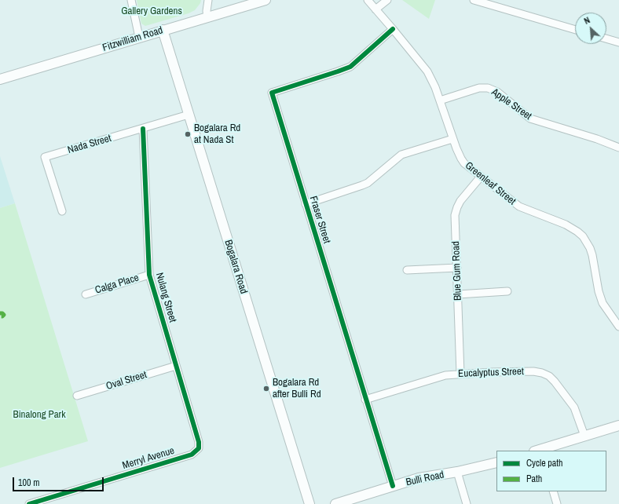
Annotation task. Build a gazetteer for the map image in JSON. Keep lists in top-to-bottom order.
{
  "streets": {
    "street": [
      "Fitzwilliam Road",
      "Apple Street",
      "Nada Street",
      "Greenleaf Street",
      "Fraser Street",
      "Bogalara Road",
      "Blue Gum Road",
      "Calga Place",
      "Nulang Street",
      "Eucalyptus Street",
      "Oval Street",
      "Merryl Avenue",
      "Bulli Road"
    ]
  },
  "crossings": [
    ["Fitzwilliam Road", "Bogalara Road"],
    ["Apple Street", "Greenleaf Street"],
    ["Nada Street", "Bogalara Road"],
    ["Nada Street", "Nulang Street"],
    ["Greenleaf Street", "Fraser Street"],
    ["Greenleaf Street", "Blue Gum Road"],
    ["Fraser Street", "Eucalyptus Street"],
    ["Fraser Street", "Bulli Road"],
    ["Blue Gum Road", "Eucalyptus Street"],
    ["Calga Place", "Nulang Street"],
    ["Nulang Street", "Oval Street"],
    ["Nulang Street", "Merryl Avenue"]
  ],
  "parks": ["Gallery Gardens", "Binalong Park"],
  "places": ["Bogalara Rd at Nada St", "Bogalara Rd after Bulli Rd"],
  "legend": ["Cycle path", "Path"],
  "scale_bar": "100 m",
  "north": "top left"
}
